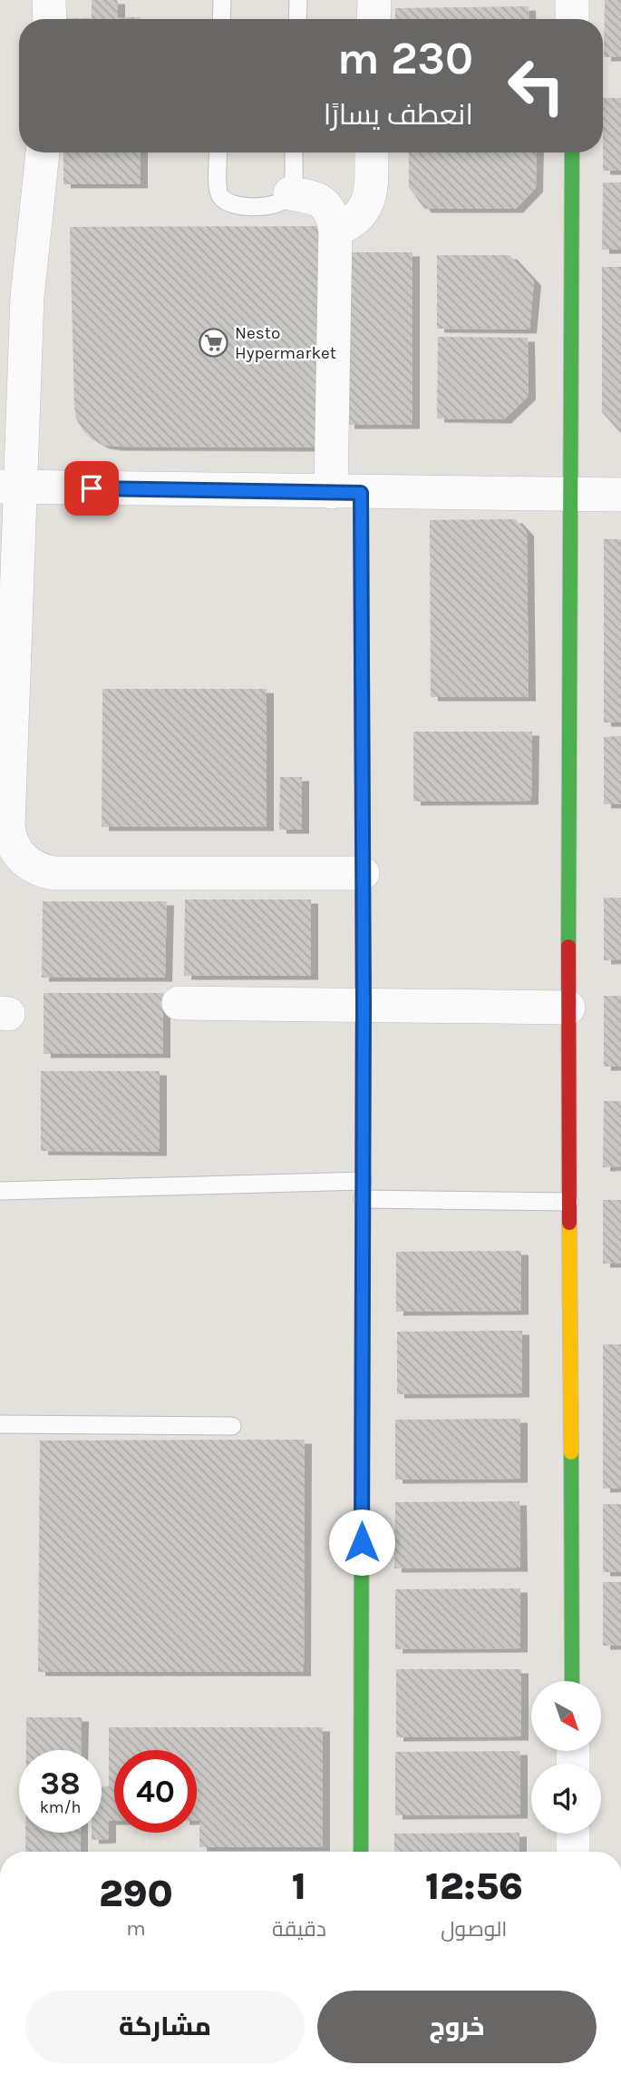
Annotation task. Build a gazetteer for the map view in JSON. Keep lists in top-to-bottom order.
{
  "places": {
    "supermarket": ["Nesto Hypermarket"]
  },
  "north": "bottom right",
  "page": {
    "turn": ["230 m", "انعطف يسارًا"],
    "speed": "38 km/h",
    "limit": "40",
    "eta": [
      "12:56",
      "الوصول",
      "1",
      "دقيقة",
      "290",
      "m"
    ],
    "buttons": ["خروج", "مشاركة"]
  }
}
